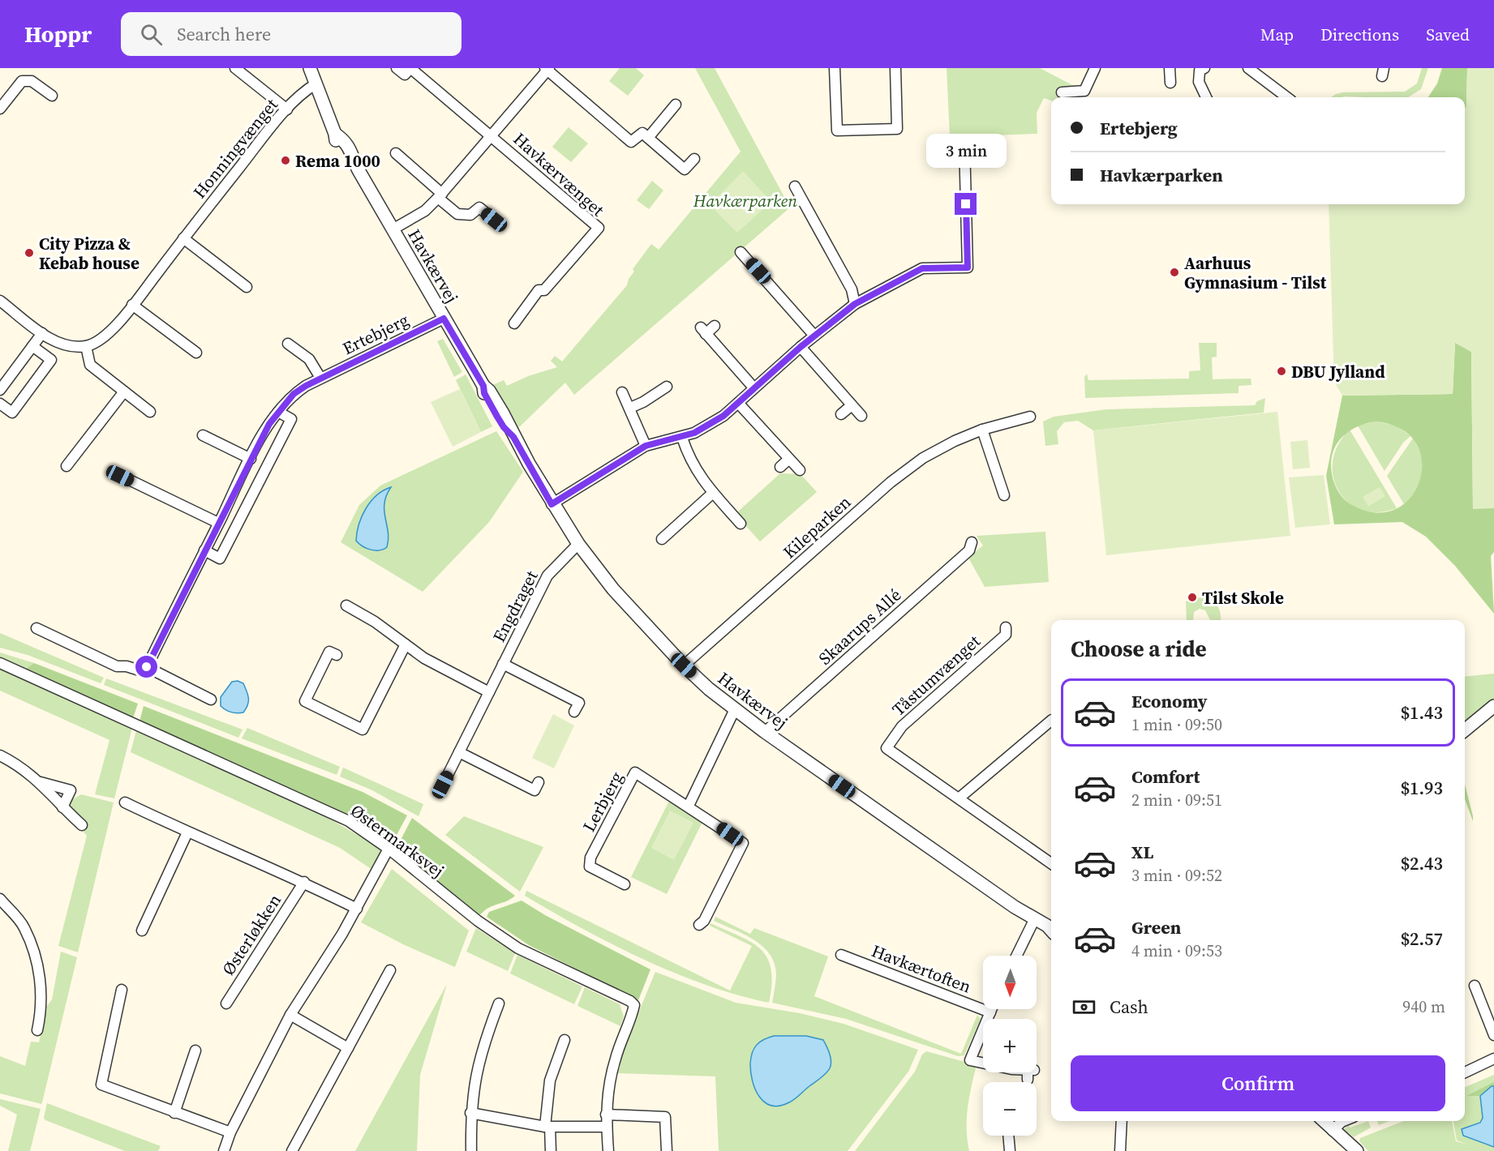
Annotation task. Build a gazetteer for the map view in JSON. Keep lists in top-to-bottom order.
{
  "streets": {
    "street": [
      "Honningvænget",
      "Havkærvænget",
      "Havkærvej",
      "Ertebjerg",
      "Kileparken",
      "Engdraget",
      "Skaarups Allé",
      "Tåstumvænget",
      "Lerbjerg",
      "Østermarksvej",
      "Østerløkken",
      "Havkærtoften"
    ]
  },
  "crossings": [
    ["Honningvænget", "Havkærvej"],
    ["Havkærvænget", "Havkærvej"],
    ["Havkærvej", "Ertebjerg"],
    ["Havkærvej", "Kileparken"],
    ["Havkærvej", "Engdraget"],
    ["Havkærvej", "Skaarups Allé"]
  ],
  "parks": ["Havkærparken"],
  "places": [
    "Rema 1000",
    "City Pizza & Kebab house",
    "Aarhuus Gymnasium - Tilst",
    "DBU Jylland",
    "Tilst Skole"
  ],
  "north": "bottom",
  "page": {
    "header": "Hoppr",
    "search": "Search here",
    "nav": ["Map", "Directions", "Saved"],
    "banner": ["Ertebjerg", "Havkærparken"],
    "bubble": "3 min",
    "heading": "Choose a ride",
    "list": [
      {
        "name": "Economy",
        "note": "1 min · 09:50",
        "value": "$1.43"
      },
      {
        "name": "Comfort",
        "note": "2 min · 09:51",
        "value": "$1.93"
      },
      {
        "name": "XL",
        "note": "3 min · 09:52",
        "value": "$2.43"
      },
      {
        "name": "Green",
        "note": "4 min · 09:53",
        "value": "$2.57"
      }
    ],
    "map_buttons": ["+", "−"],
    "pay": ["Cash", "940 m"],
    "buttons": "Confirm"
  }
}
